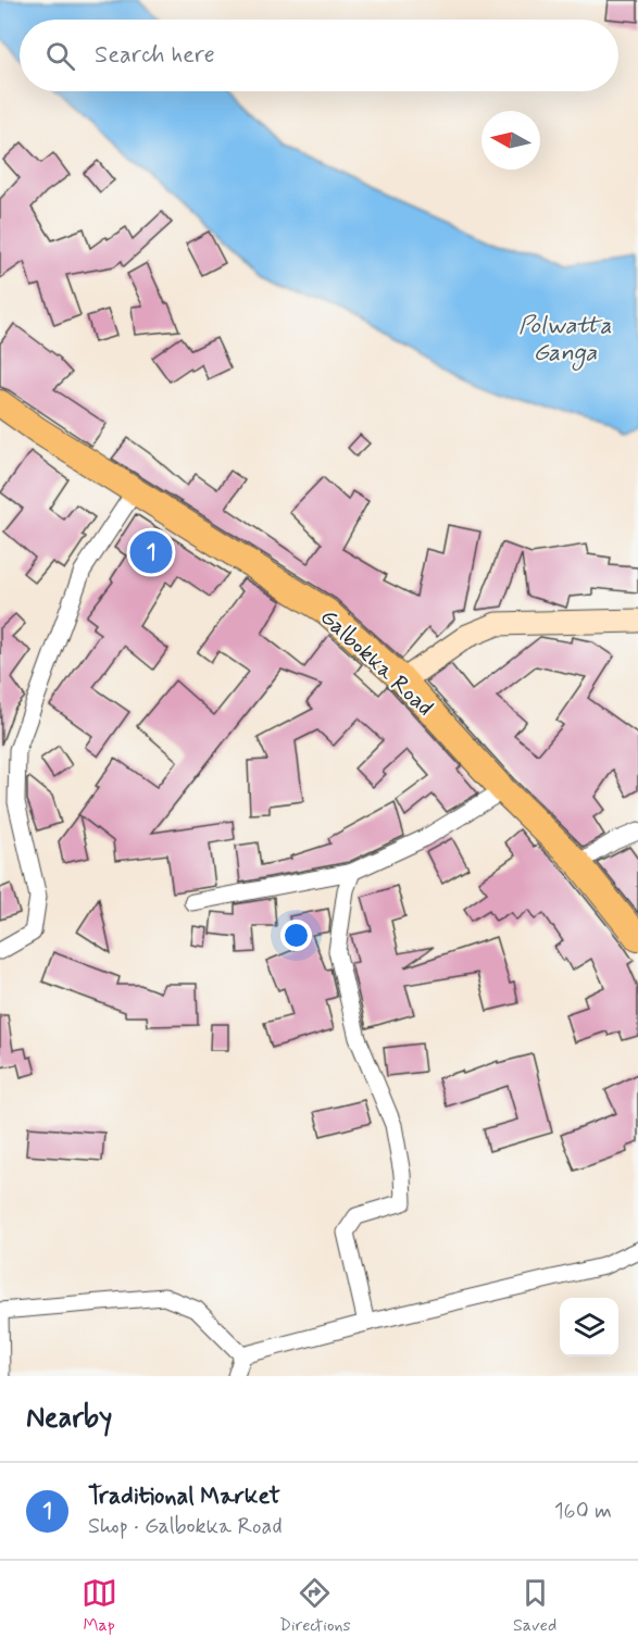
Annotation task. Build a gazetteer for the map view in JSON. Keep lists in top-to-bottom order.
{
  "streets": {
    "main road": ["Galbokka Road"]
  },
  "water": ["Polwatta Ganga"],
  "north": "left",
  "page": {
    "search": "Search here",
    "pins": "1",
    "heading": "Nearby",
    "list": [
      {
        "mark": "1",
        "name": "Traditional Market",
        "note": "Shop · Galbokka Road",
        "value": "160 m"
      }
    ],
    "nav": ["Map", "Directions", "Saved"]
  }
}
